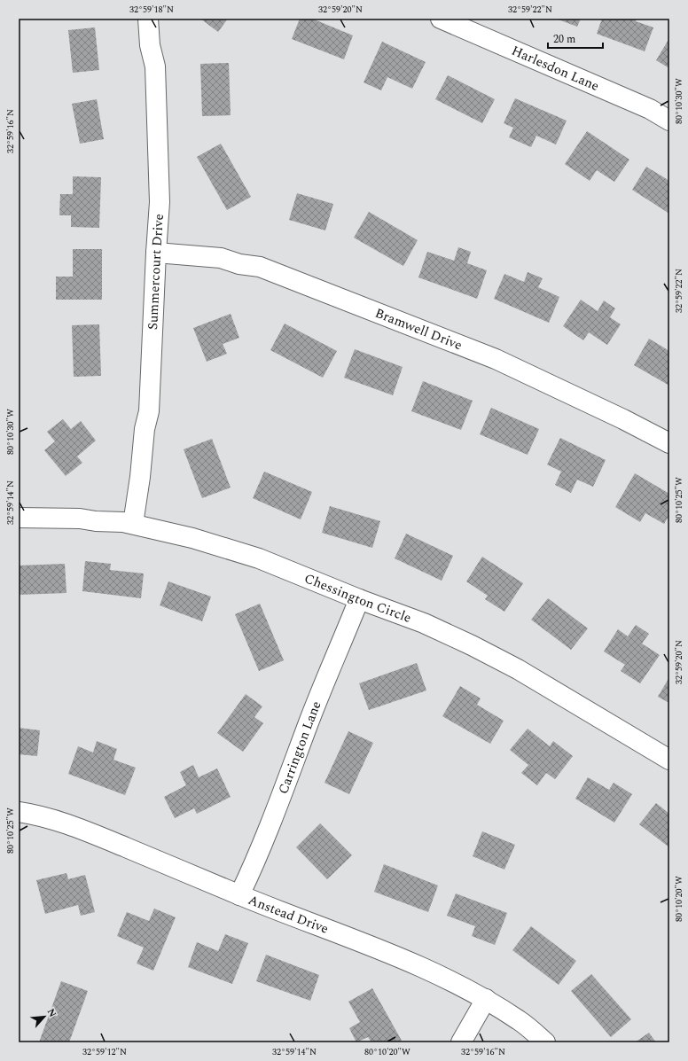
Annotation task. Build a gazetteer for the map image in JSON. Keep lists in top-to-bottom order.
{
  "streets": {
    "street": [
      "Harlesdon Lane",
      "Summercourt Drive",
      "Bramwell Drive",
      "Chessington Circle",
      "Carrington Lane",
      "Anstead Drive"
    ]
  },
  "crossings": [
    ["Summercourt Drive", "Bramwell Drive"],
    ["Summercourt Drive", "Chessington Circle"],
    ["Chessington Circle", "Carrington Lane"],
    ["Carrington Lane", "Anstead Drive"]
  ],
  "scale_bar": "20 m",
  "north": "top right",
  "coordinates": [
    "32°59'18\"N",
    "32°59'20\"N",
    "32°59'22\"N",
    "80°10'30\"W",
    "32°59'16\"N",
    "80°10'25\"W",
    "32°59'14\"N",
    "80°10'20\"W",
    "32°59'12\"N"
  ]
}
